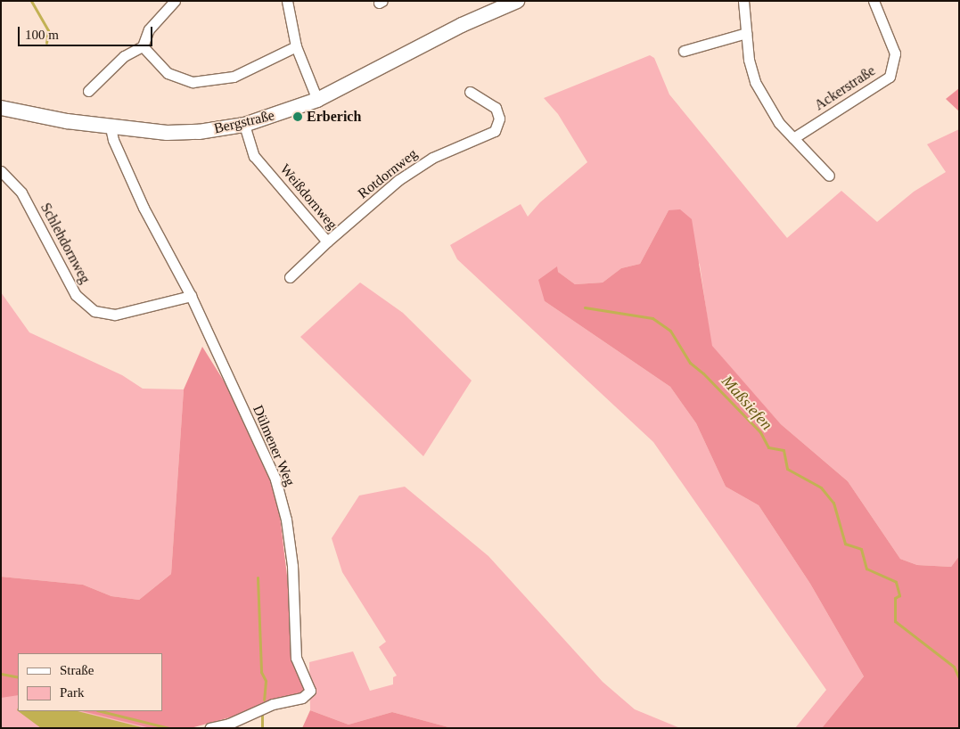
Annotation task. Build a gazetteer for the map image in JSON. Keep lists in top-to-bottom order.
{
  "streets": {
    "street": [
      "Ackerstraße",
      "Bergstraße",
      "Rotdornweg",
      "Weißdornweg",
      "Schlehdornweg",
      "Dülmener Weg"
    ]
  },
  "crossings": [
    ["Bergstraße", "Weißdornweg"],
    ["Bergstraße", "Dülmener Weg"],
    ["Rotdornweg", "Weißdornweg"],
    ["Schlehdornweg", "Dülmener Weg"]
  ],
  "water": ["Maßsiefen"],
  "places": ["Erberich"],
  "legend": ["Straße", "Park"],
  "scale_bar": "100 m"
}
